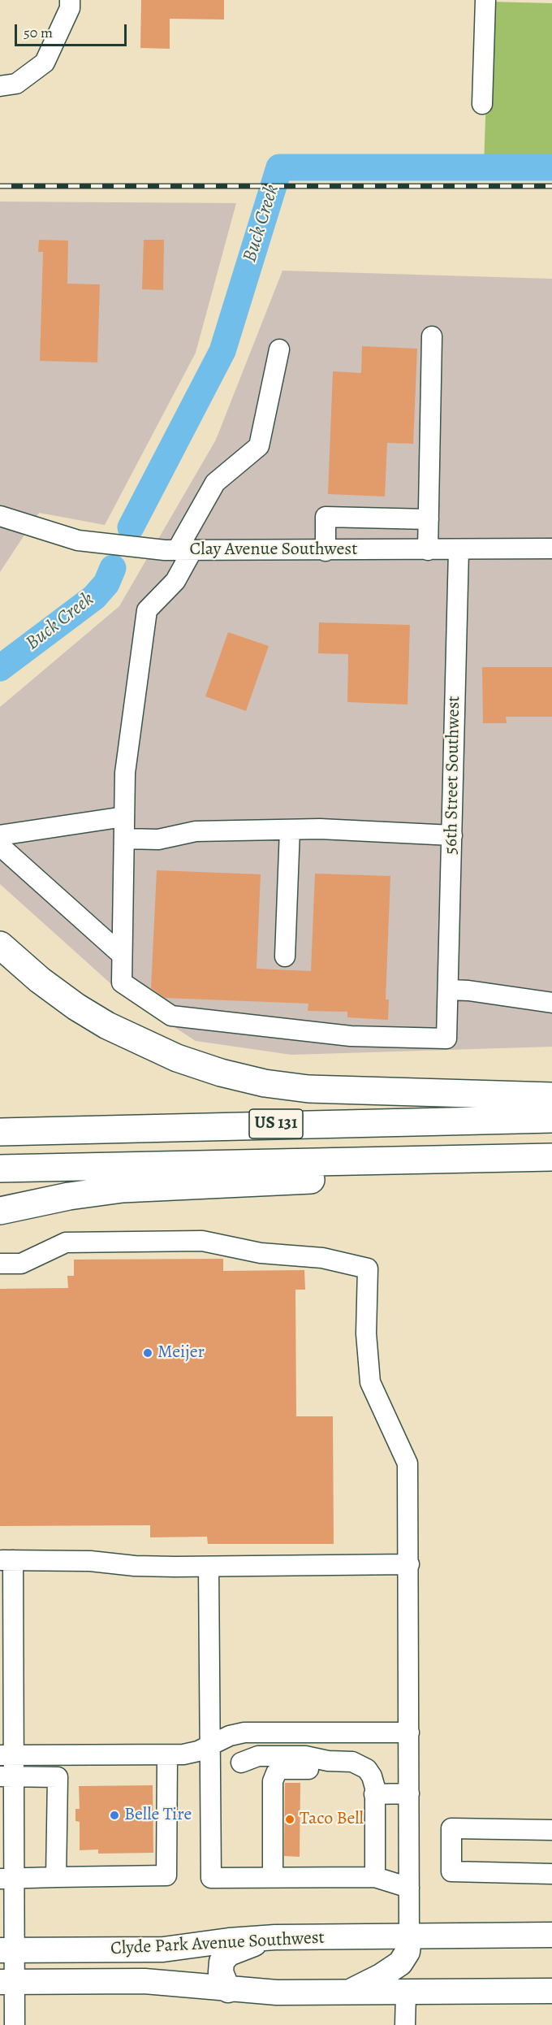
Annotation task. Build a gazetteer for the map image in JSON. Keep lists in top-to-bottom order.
{
  "streets": {
    "highway": ["US 131"],
    "main road": ["Clyde Park Avenue Southwest"],
    "street": ["Clay Avenue Southwest", "56th Street Southwest"]
  },
  "crossings": [
    ["Clay Avenue Southwest", "56th Street Southwest"]
  ],
  "water": ["Buck Creek"],
  "places": ["Meijer", "Belle Tire", "Taco Bell"],
  "scale_bar": "50 m"
}
